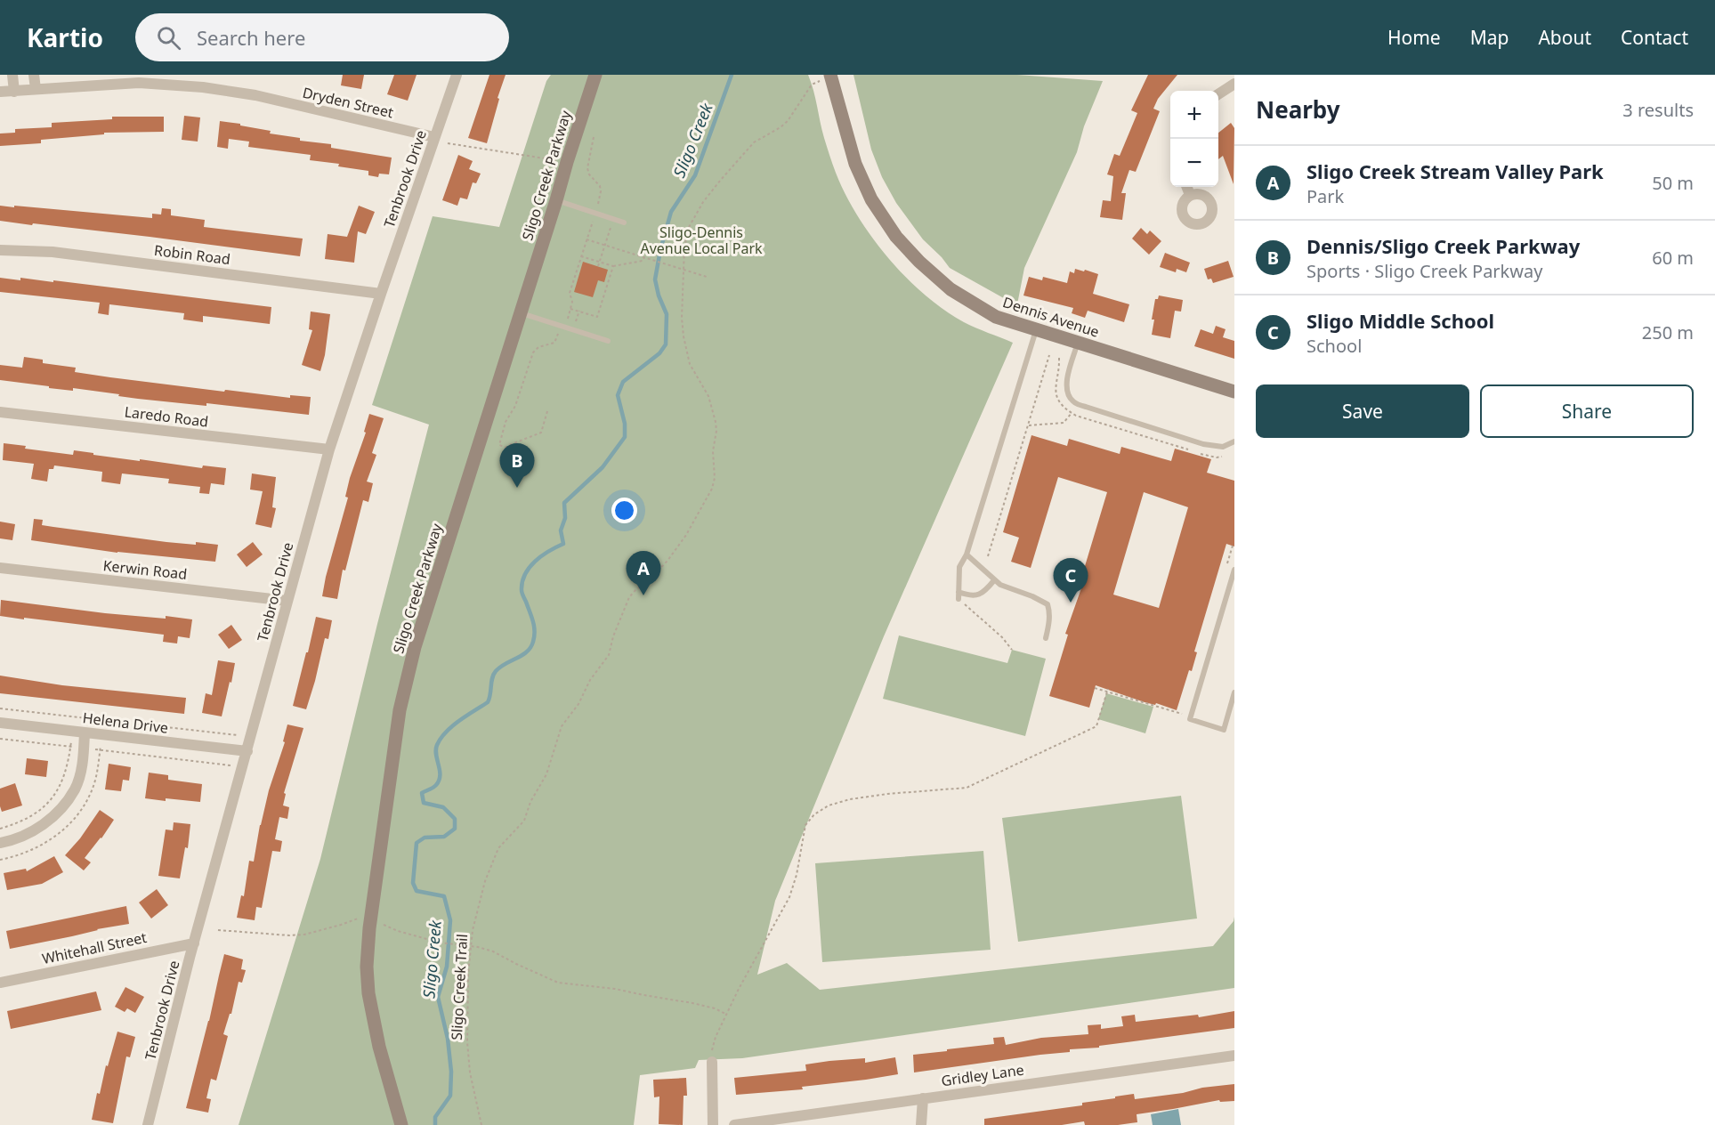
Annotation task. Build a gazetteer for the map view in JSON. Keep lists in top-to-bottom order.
{
  "streets": {
    "street": [
      "Dryden Street",
      "Sligo Creek Parkway",
      "Tenbrook Drive",
      "Robin Road",
      "Dennis Avenue",
      "Laredo Road",
      "Kerwin Road",
      "Helena Drive",
      "Whitehall Street",
      "Gridley Lane"
    ],
    "path": ["Sligo Creek Trail"]
  },
  "crossings": [
    ["Dryden Street", "Tenbrook Drive"],
    ["Tenbrook Drive", "Robin Road"],
    ["Tenbrook Drive", "Laredo Road"],
    ["Tenbrook Drive", "Kerwin Road"],
    ["Tenbrook Drive", "Helena Drive"],
    ["Tenbrook Drive", "Whitehall Street"]
  ],
  "water": ["Sligo Creek"],
  "parks": ["Sligo-Dennis Avenue Local Park"],
  "page": {
    "header": "Kartio",
    "search": "Search here",
    "nav": [
      "Home",
      "Map",
      "About",
      "Contact"
    ],
    "heading": ["Nearby", "3 results"],
    "map_buttons": ["+", "−"],
    "list": [
      {
        "mark": "A",
        "name": "Sligo Creek Stream Valley Park",
        "note": "Park",
        "value": "50 m"
      },
      {
        "mark": "B",
        "name": "Dennis/Sligo Creek Parkway",
        "note": "Sports · Sligo Creek Parkway",
        "value": "60 m"
      },
      {
        "mark": "C",
        "name": "Sligo Middle School",
        "note": "School",
        "value": "250 m"
      }
    ],
    "buttons": ["Save", "Share"],
    "pins": ["B", "A", "C"]
  }
}
